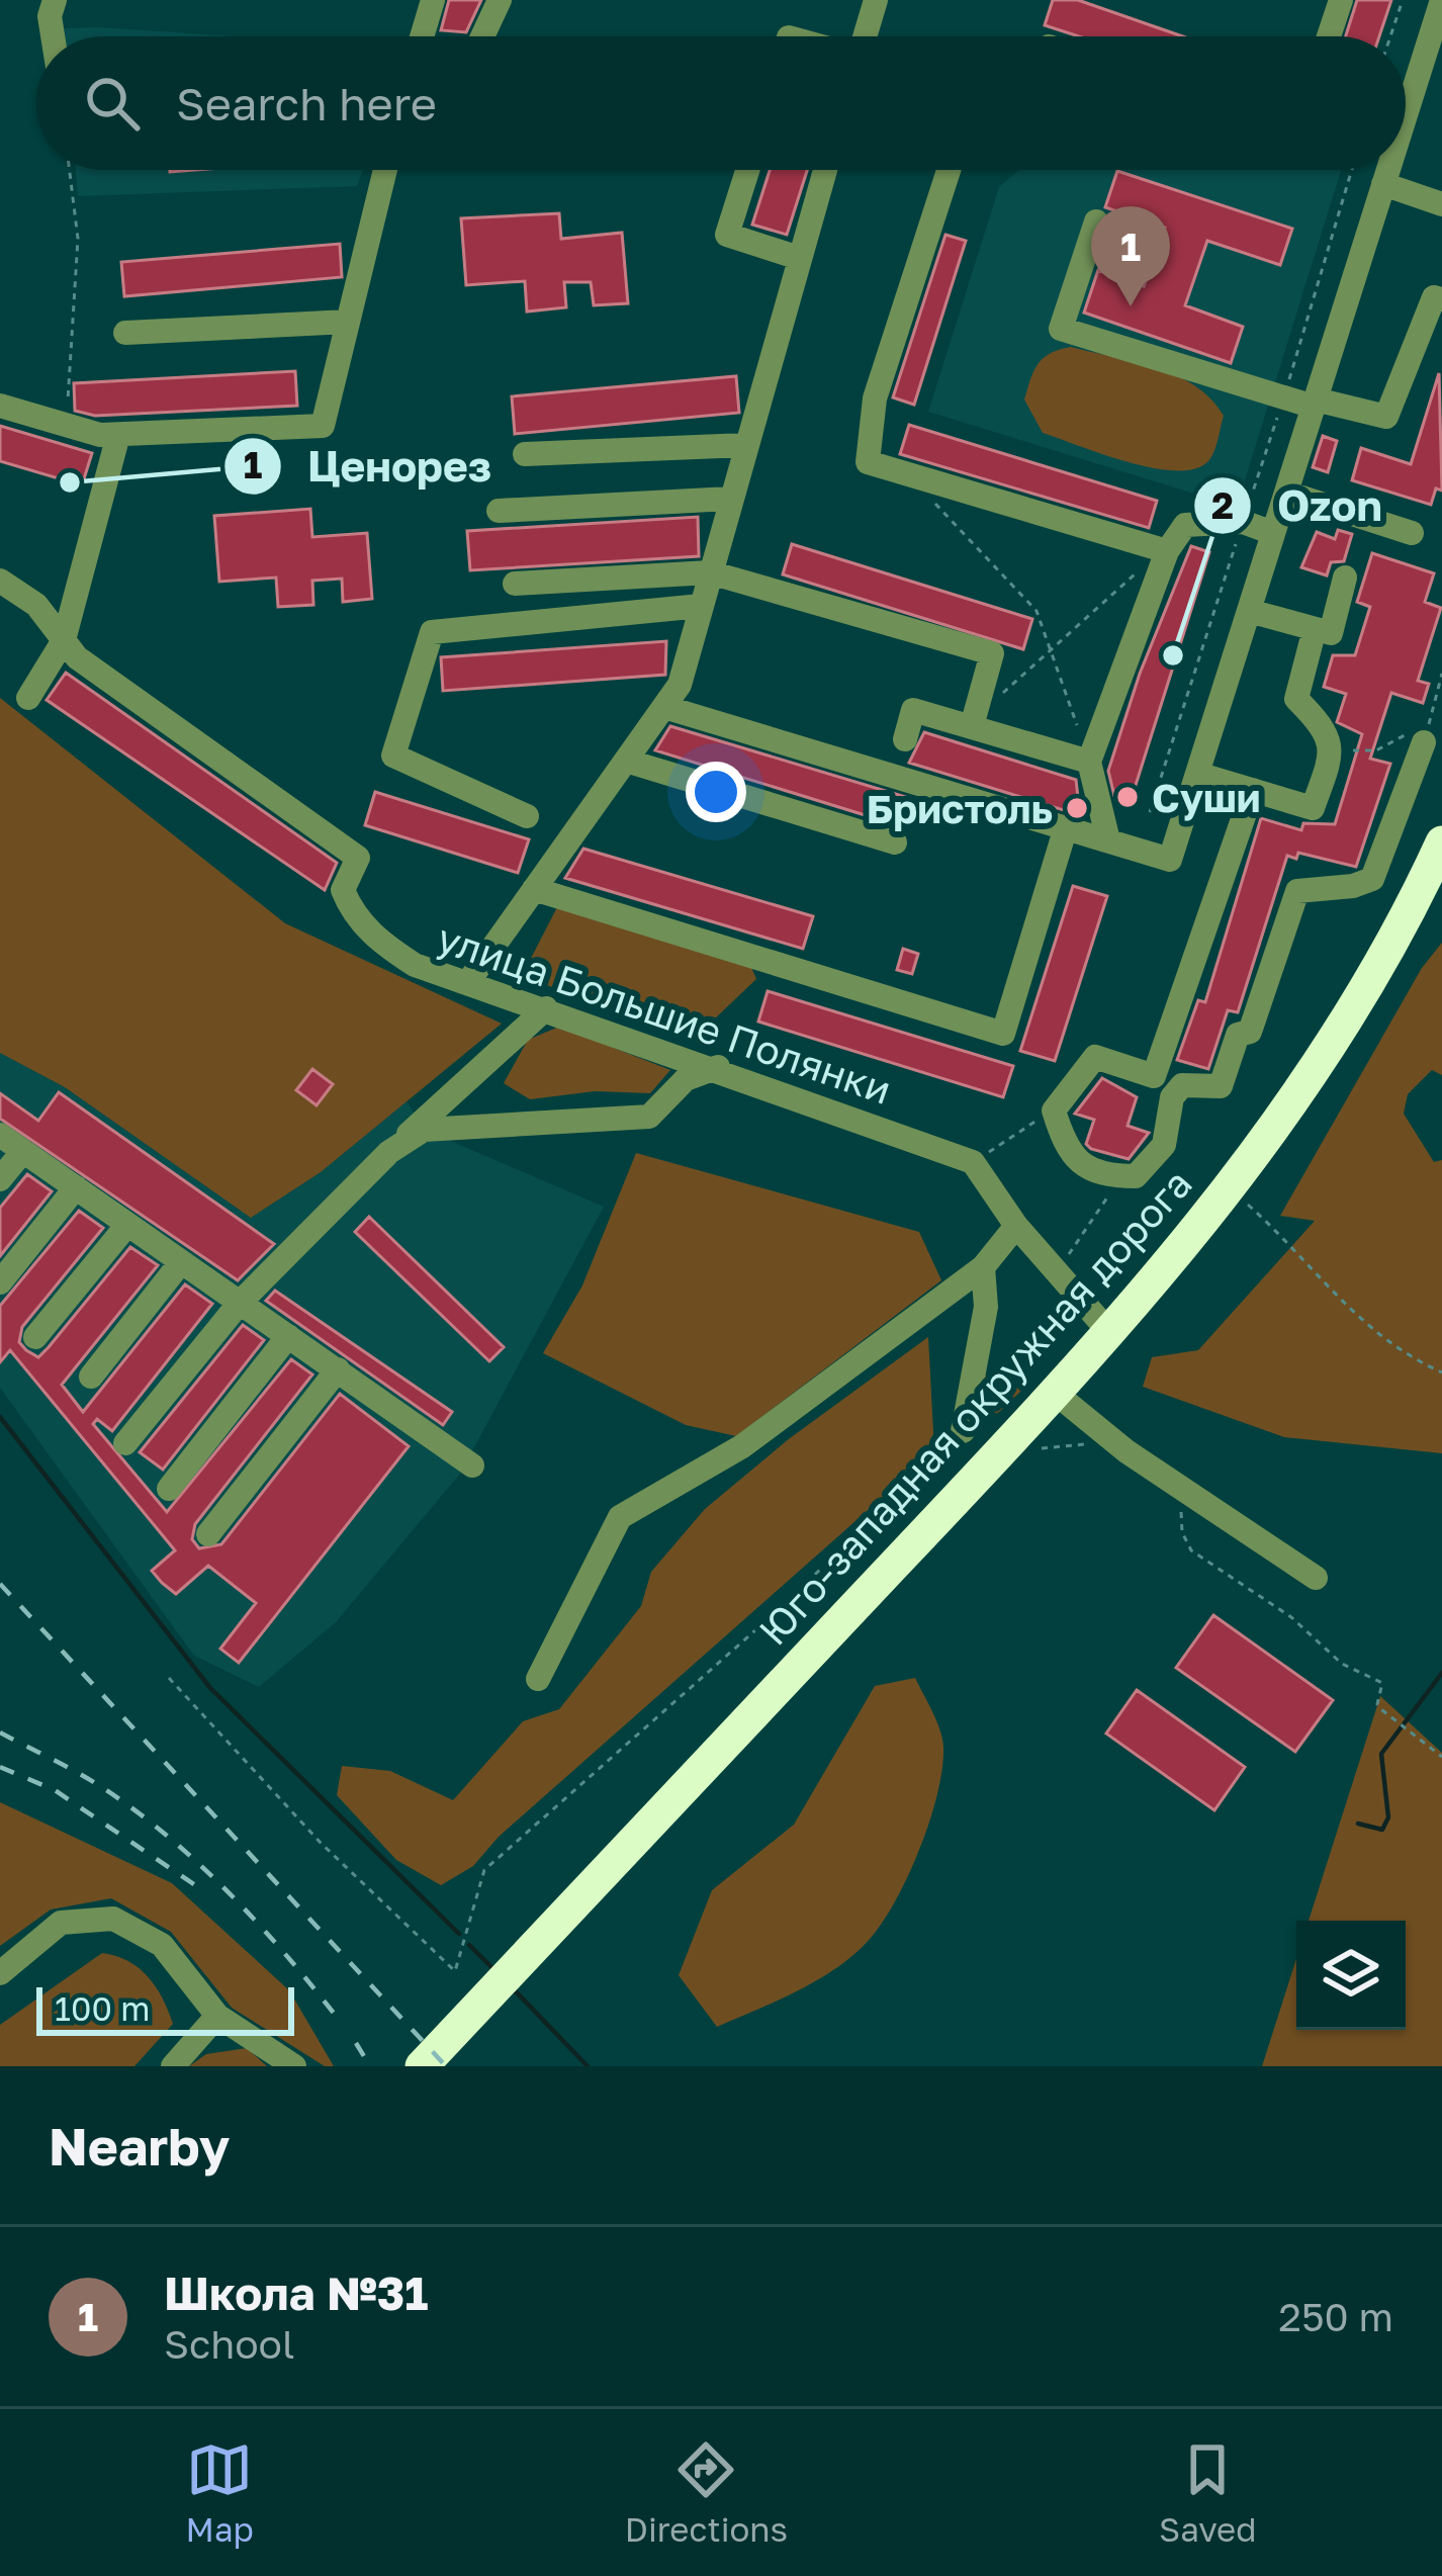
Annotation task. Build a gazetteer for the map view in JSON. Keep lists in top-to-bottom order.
{
  "streets": {
    "highway": ["Юго-западная окружная дорога"],
    "street": ["улица Большие Полянки"]
  },
  "places": [
    "Ценорез",
    "Ozon",
    "Суши",
    "Бристоль"
  ],
  "scale_bar": "100 m",
  "page": {
    "search": "Search here",
    "pins": "1",
    "scale": "100 m",
    "heading": "Nearby",
    "list": [
      {
        "mark": "1",
        "name": "Школа №31",
        "note": "School",
        "value": "250 m"
      }
    ],
    "nav": ["Map", "Directions", "Saved"]
  }
}
